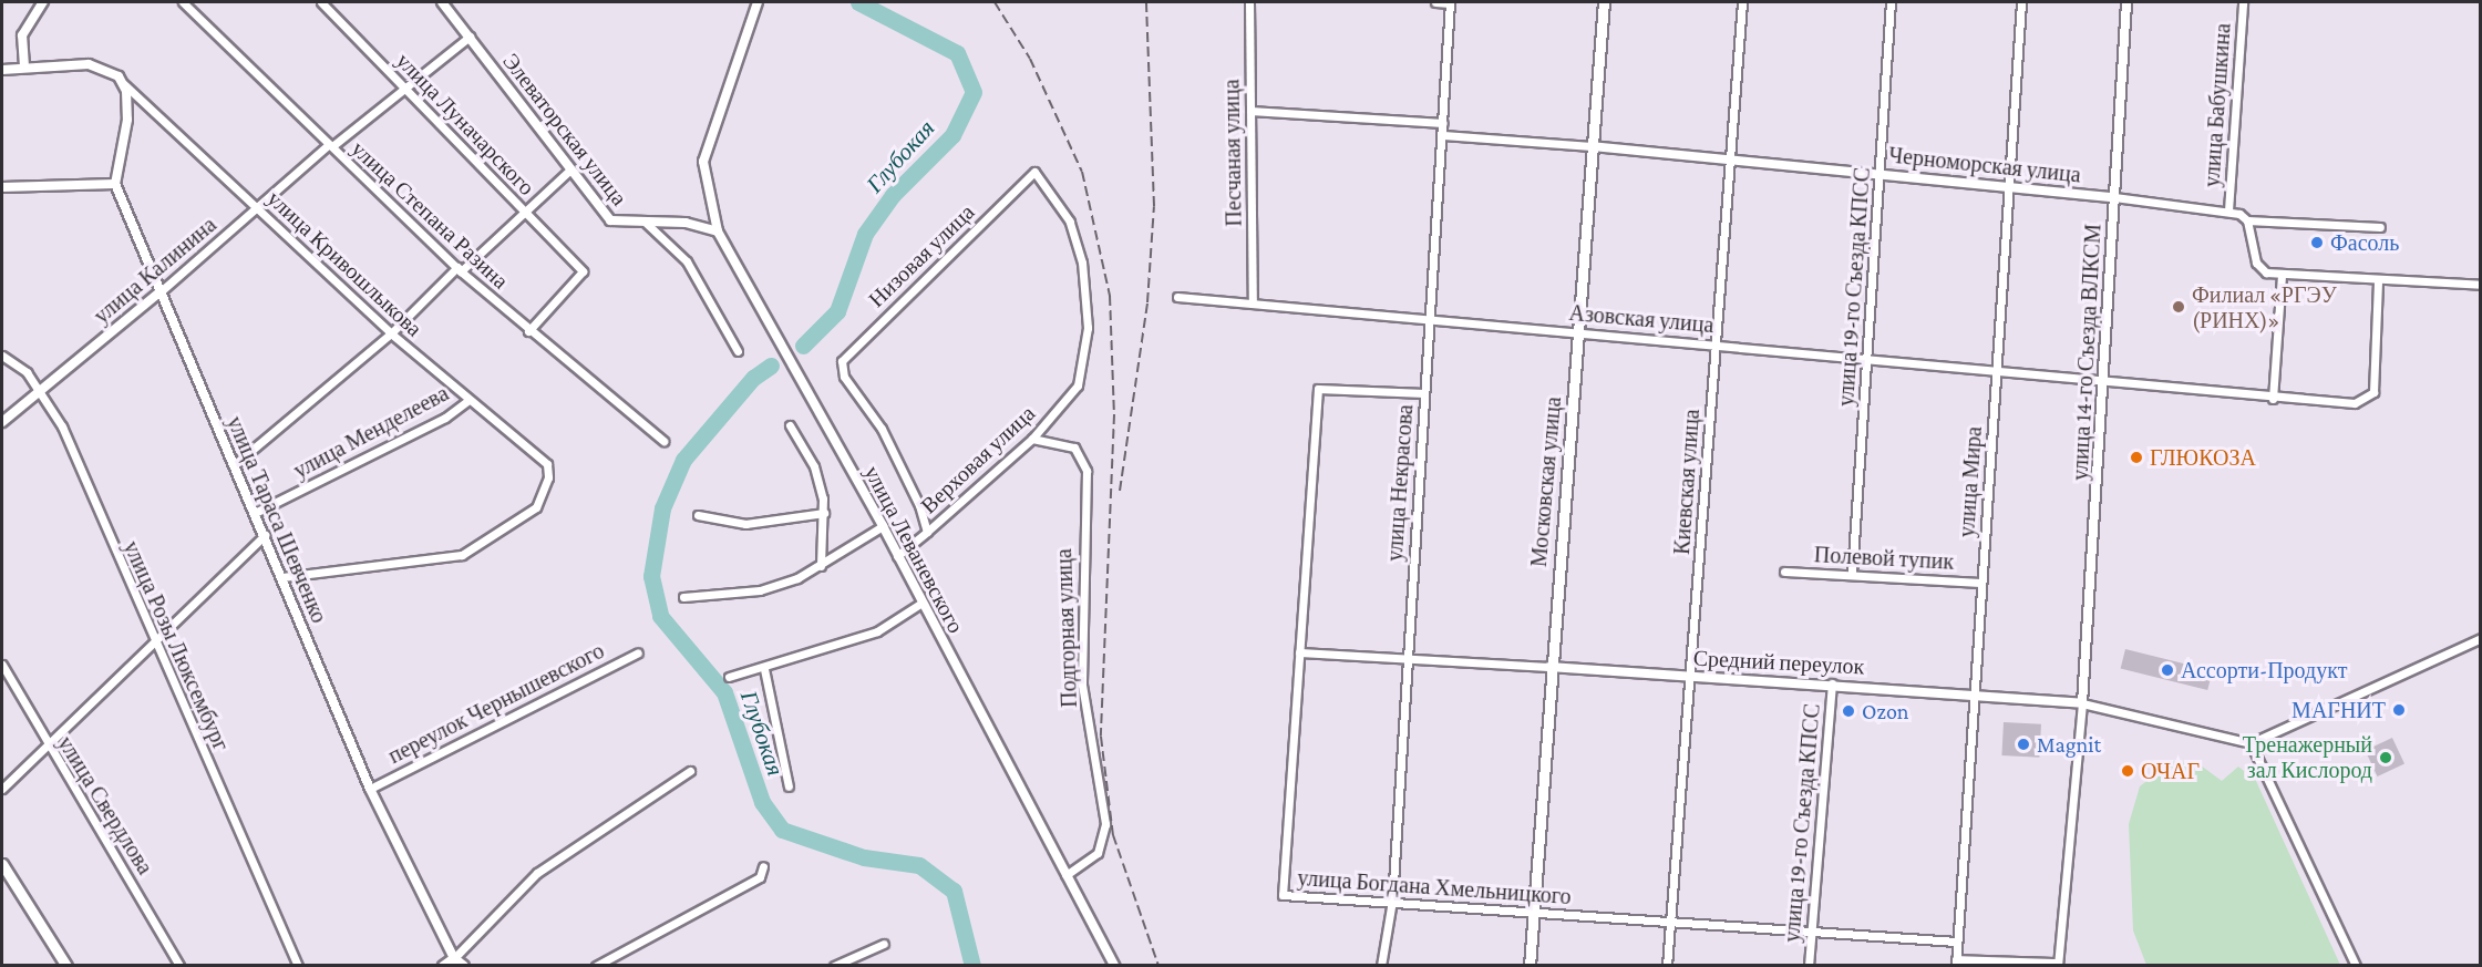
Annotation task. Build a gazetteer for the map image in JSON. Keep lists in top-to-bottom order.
{
  "streets": {
    "main road": ["Московская улица"],
    "street": [
      "улица Бабушкина",
      "улица Луначарского",
      "Элеваторская улица",
      "Песчаная улица",
      "Черноморская улица",
      "улица Степана Разина",
      "Низовая улица",
      "улица Кривошлыкова",
      "улица Калинина",
      "улица 19-го Съезда КПСС",
      "Азовская улица",
      "улица 14-го Съезда ВЛКСМ",
      "улица Менделеева",
      "Верховая улица",
      "Киевская улица",
      "улица Мира",
      "улица Некрасова",
      "улица Тараса Шевченко",
      "улица Леваневского",
      "Полевой тупик",
      "Подгорная улица",
      "улица Розы Люксембург",
      "Средний переулок",
      "переулок Чернышевского",
      "улица Свердлова",
      "улица Богдана Хмельницкого"
    ]
  },
  "crossings": [
    ["улица Бабушкина", "Черноморская улица"],
    ["улица Луначарского", "улица Степана Разина"],
    ["улица Луначарского", "улица Калинина"],
    ["Элеваторская улица", "улица Калинина"],
    ["Песчаная улица", "Азовская улица"],
    ["Черноморская улица", "улица 19-го Съезда КПСС"],
    ["Черноморская улица", "улица 14-го Съезда ВЛКСМ"],
    ["Черноморская улица", "Московская улица"],
    ["Черноморская улица", "Киевская улица"],
    ["Черноморская улица", "улица Мира"],
    ["Черноморская улица", "улица Некрасова"],
    ["улица Степана Разина", "улица Калинина"],
    ["Низовая улица", "Верховая улица"],
    ["Низовая улица", "улица Леваневского"],
    ["улица Кривошлыкова", "улица Калинина"],
    ["улица Кривошлыкова", "улица Менделеева"],
    ["улица Кривошлыкова", "улица Тараса Шевченко"],
    ["улица Калинина", "улица Тараса Шевченко"],
    ["улица Калинина", "улица Розы Люксембург"],
    ["улица 19-го Съезда КПСС", "Азовская улица"],
    ["улица 19-го Съезда КПСС", "Полевой тупик"],
    ["улица 19-го Съезда КПСС", "Средний переулок"],
    ["улица 19-го Съезда КПСС", "улица Богдана Хмельницкого"],
    ["Азовская улица", "улица 14-го Съезда ВЛКСМ"],
    ["Азовская улица", "Московская улица"],
    ["Азовская улица", "Киевская улица"],
    ["Азовская улица", "улица Мира"],
    ["Азовская улица", "улица Некрасова"],
    ["улица 14-го Съезда ВЛКСМ", "Средний переулок"],
    ["улица Менделеева", "улица Тараса Шевченко"],
    ["Верховая улица", "улица Леваневского"],
    ["Верховая улица", "Подгорная улица"],
    ["Московская улица", "Средний переулок"],
    ["Московская улица", "улица Богдана Хмельницкого"],
    ["Киевская улица", "Средний переулок"],
    ["Киевская улица", "улица Богдана Хмельницкого"],
    ["улица Мира", "Полевой тупик"],
    ["улица Мира", "Средний переулок"],
    ["улица Мира", "улица Богдана Хмельницкого"],
    ["улица Некрасова", "Средний переулок"],
    ["улица Некрасова", "улица Богдана Хмельницкого"],
    ["улица Тараса Шевченко", "переулок Чернышевского"],
    ["улица Леваневского", "Подгорная улица"],
    ["Средний переулок", "улица Богдана Хмельницкого"]
  ],
  "water": ["Глубокая"],
  "places": [
    "Фасоль",
    "Филиал «РГЭУ (РИНХ)»",
    "ГЛЮКОЗА",
    "Ассорти-Продукт",
    "МАГНИТ",
    "Ozon",
    "Magnit",
    "Тренажерный зал Кислород",
    "ОЧАГ"
  ]
}
